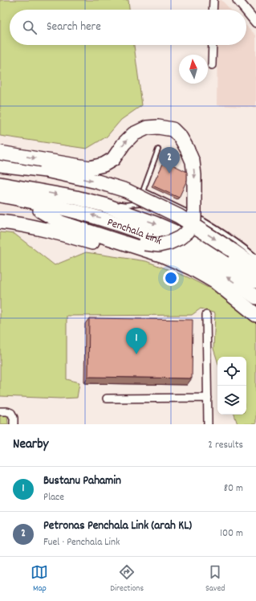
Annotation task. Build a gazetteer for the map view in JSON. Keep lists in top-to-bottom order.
{
  "streets": {
    "highway": ["Penchala Link"]
  },
  "north": "top",
  "page": {
    "search": "Search here",
    "pins": ["2", "1"],
    "heading": ["Nearby", "2 results"],
    "list": [
      {
        "mark": "1",
        "name": "Bustanu Pahamin",
        "note": "Place",
        "value": "80 m"
      },
      {
        "mark": "2",
        "name": "Petronas Penchala Link (arah KL)",
        "note": "Fuel · Penchala Link",
        "value": "100 m"
      }
    ],
    "nav": ["Map", "Directions", "Saved"]
  }
}
